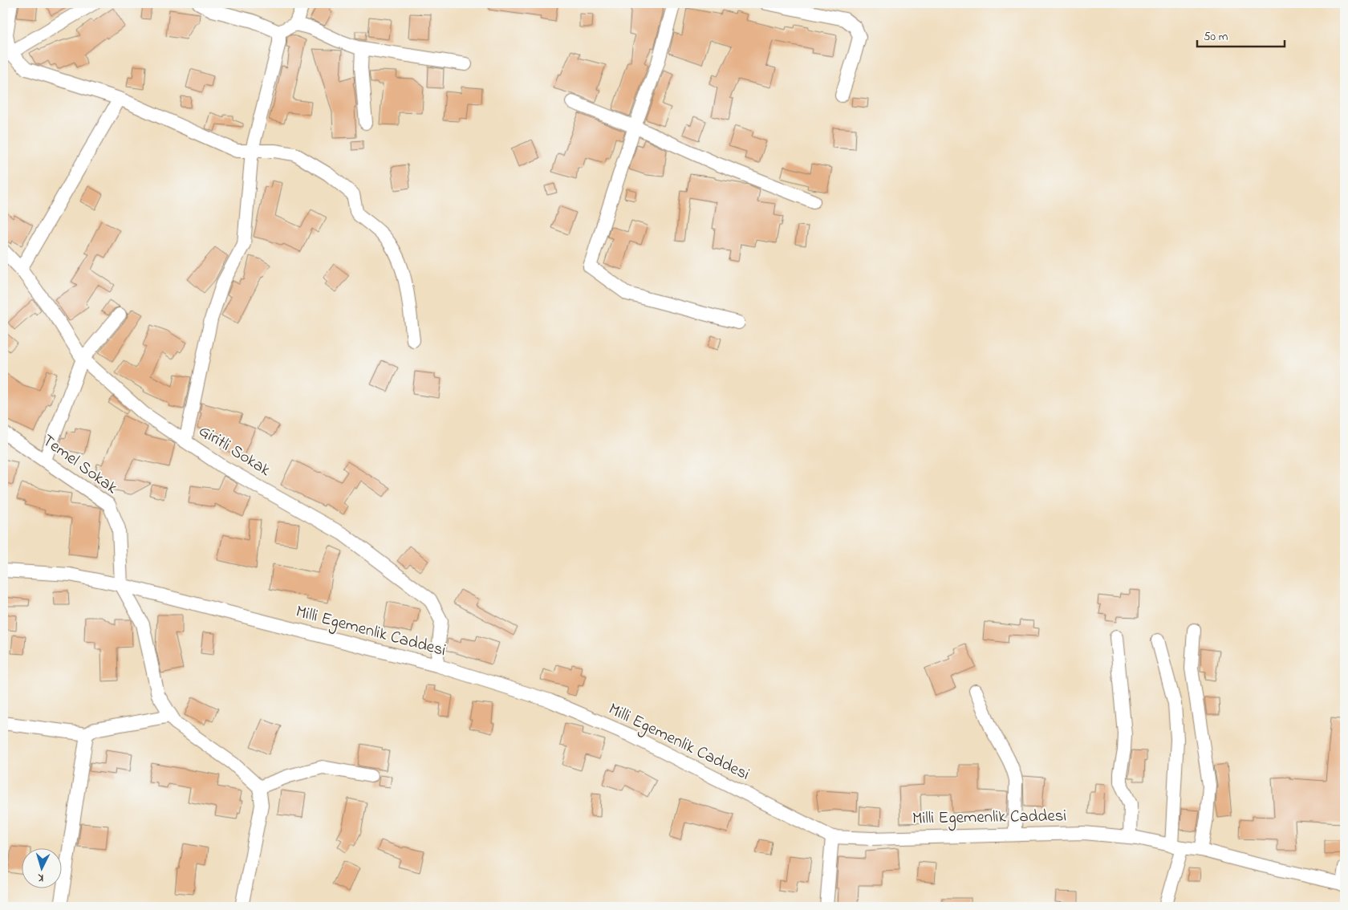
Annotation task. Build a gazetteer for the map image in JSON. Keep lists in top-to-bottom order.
{
  "streets": {
    "street": ["Giritli Sokak", "Temel Sokak", "Milli Egemenlik Caddesi"]
  },
  "crossings": [
    ["Giritli Sokak", "Milli Egemenlik Caddesi"],
    ["Temel Sokak", "Milli Egemenlik Caddesi"]
  ],
  "scale_bar": "50 m",
  "north": "bottom"
}
